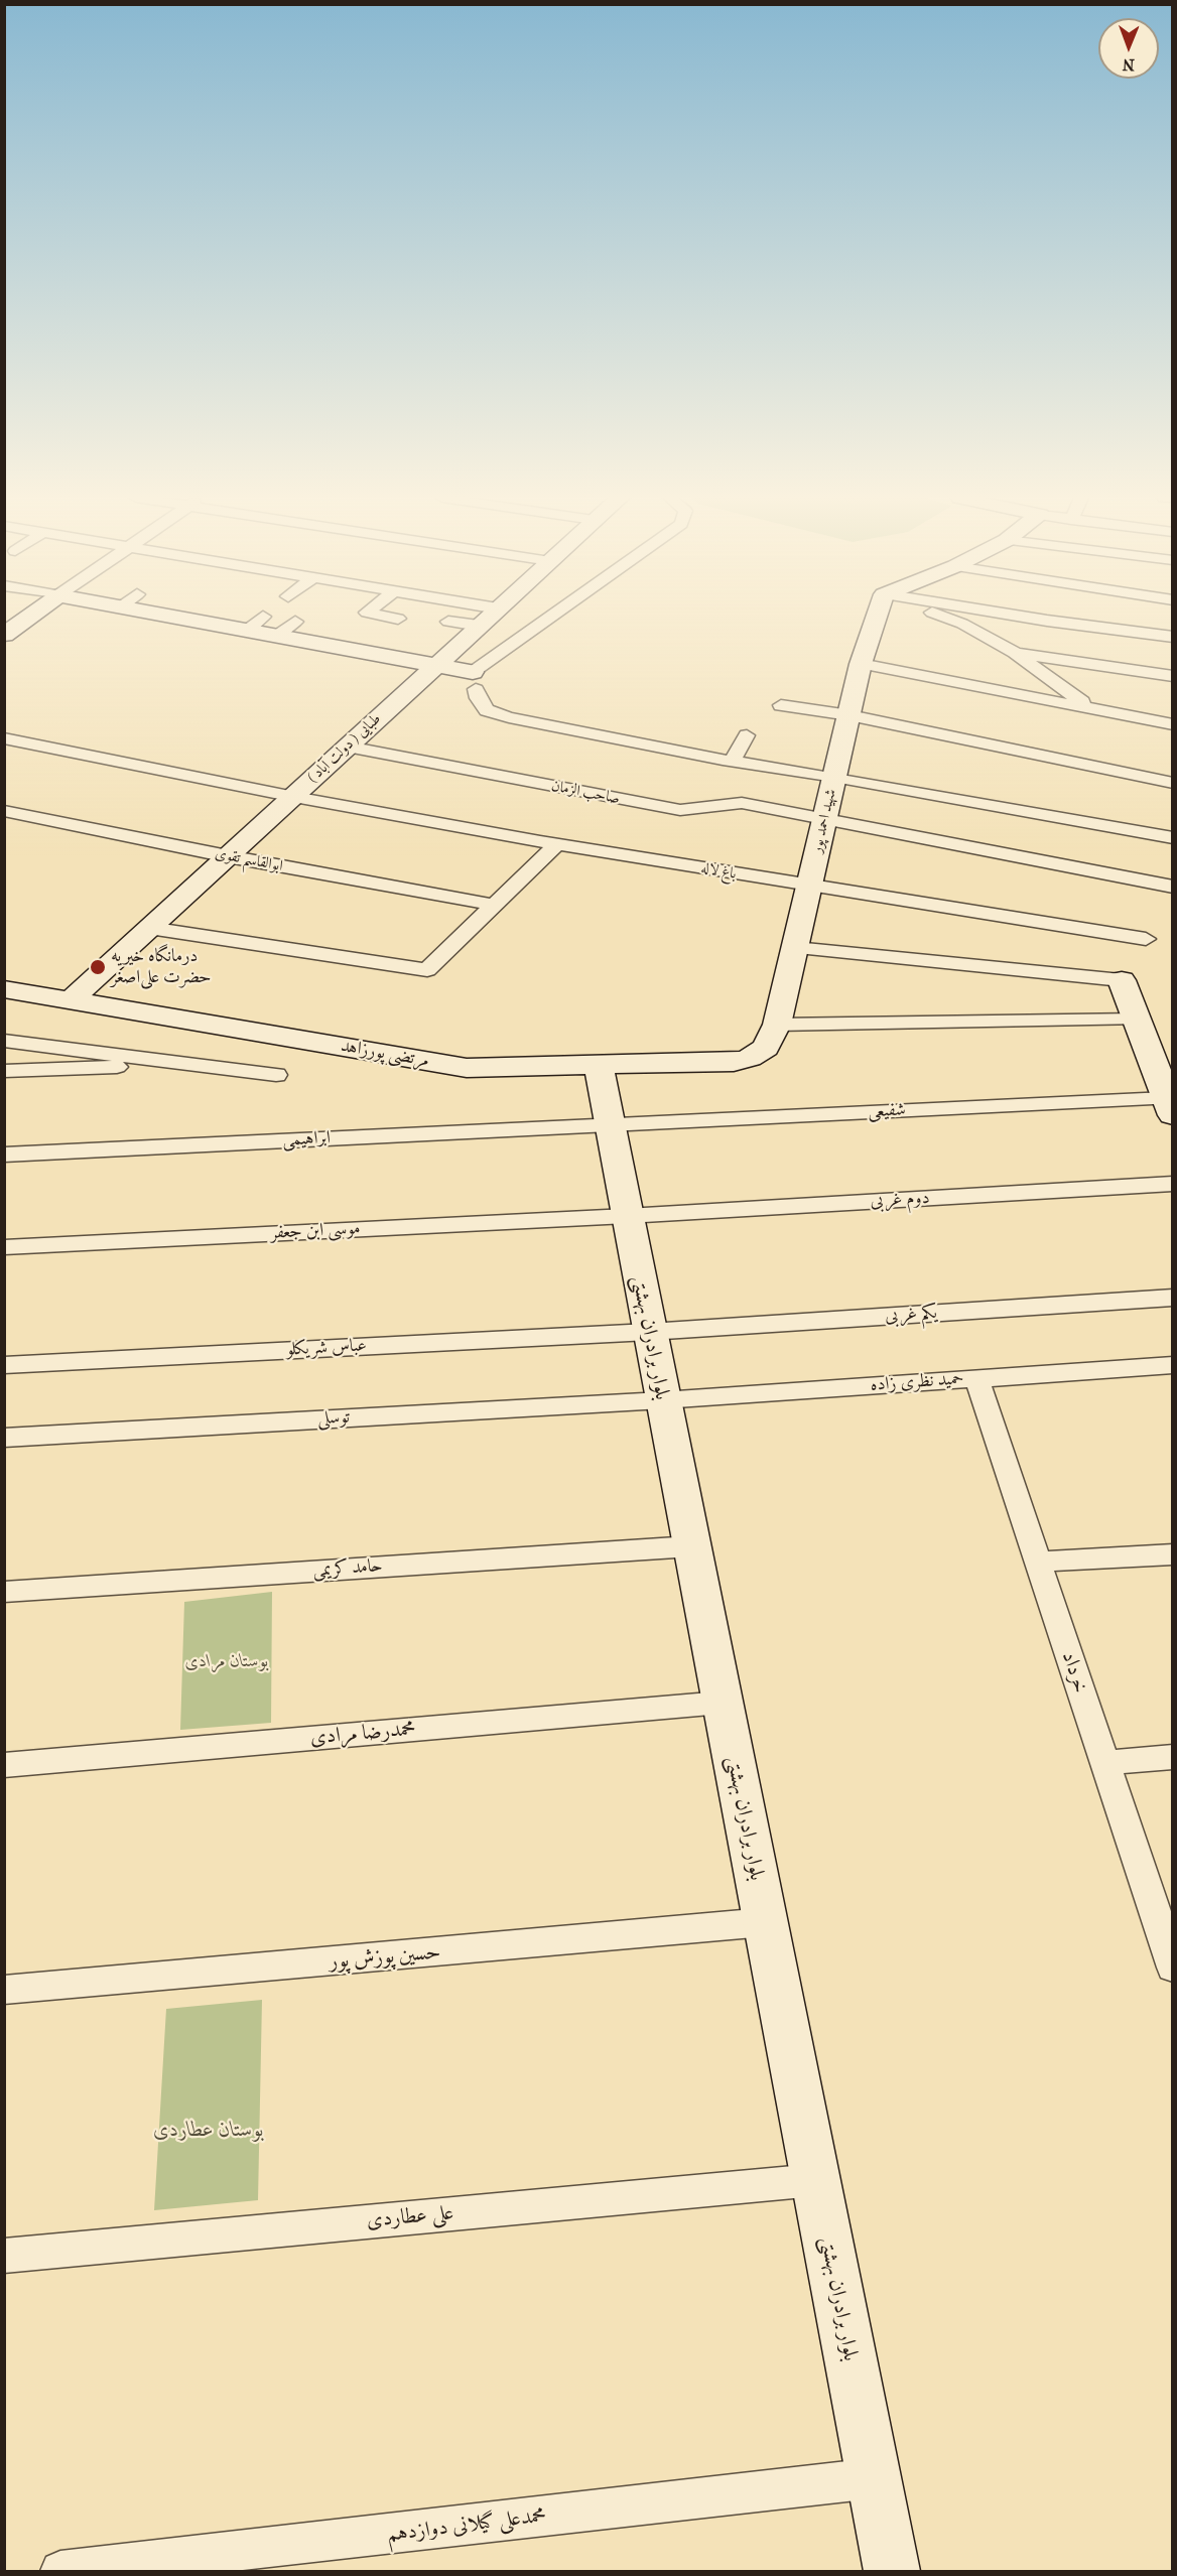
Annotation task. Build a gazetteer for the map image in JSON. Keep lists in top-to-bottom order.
{
  "streets": {
    "street": [
      "طبایی ( دولت آباد )",
      "صاحب الزمان",
      "شهید احمد پور",
      "ابوالقاسم تقوی",
      "باغ لاله",
      "مرتضی پورزاهد",
      "شفیعی",
      "ابراهیمی",
      "دوم غربی",
      "موسی ابن جعفر",
      "یکم غربی",
      "بلوار برادران بهشتی",
      "عباس شریکلو",
      "حمید نظری زاده",
      "توسلی",
      "حامد کریمی",
      "خرداد",
      "محمدرضا مرادی",
      "حسین پوزش پور",
      "علی عطاردی",
      "محمدعلی گیلانی دوازدهم"
    ]
  },
  "crossings": [
    ["طبایی ( دولت آباد )", "صاحب الزمان"],
    ["طبایی ( دولت آباد )", "ابوالقاسم تقوی"],
    ["طبایی ( دولت آباد )", "باغ لاله"],
    ["طبایی ( دولت آباد )", "مرتضی پورزاهد"],
    ["صاحب الزمان", "شهید احمد پور"],
    ["شهید احمد پور", "باغ لاله"],
    ["شهید احمد پور", "مرتضی پورزاهد"],
    ["مرتضی پورزاهد", "بلوار برادران بهشتی"],
    ["شفیعی", "ابراهیمی"],
    ["شفیعی", "بلوار برادران بهشتی"],
    ["ابراهیمی", "بلوار برادران بهشتی"],
    ["دوم غربی", "موسی ابن جعفر"],
    ["دوم غربی", "بلوار برادران بهشتی"],
    ["موسی ابن جعفر", "بلوار برادران بهشتی"],
    ["یکم غربی", "بلوار برادران بهشتی"],
    ["یکم غربی", "عباس شریکلو"],
    ["بلوار برادران بهشتی", "عباس شریکلو"],
    ["بلوار برادران بهشتی", "حمید نظری زاده"],
    ["بلوار برادران بهشتی", "توسلی"],
    ["بلوار برادران بهشتی", "حامد کریمی"],
    ["بلوار برادران بهشتی", "محمدرضا مرادی"],
    ["بلوار برادران بهشتی", "حسین پوزش پور"],
    ["بلوار برادران بهشتی", "علی عطاردی"],
    ["بلوار برادران بهشتی", "محمدعلی گیلانی دوازدهم"],
    ["حمید نظری زاده", "توسلی"],
    ["حمید نظری زاده", "خرداد"]
  ],
  "parks": ["بوستان مرادی", "بوستان عطاردی"],
  "places": ["درمانگاه خیریه حضرت علی‌اصغر"],
  "north": "bottom"
}
